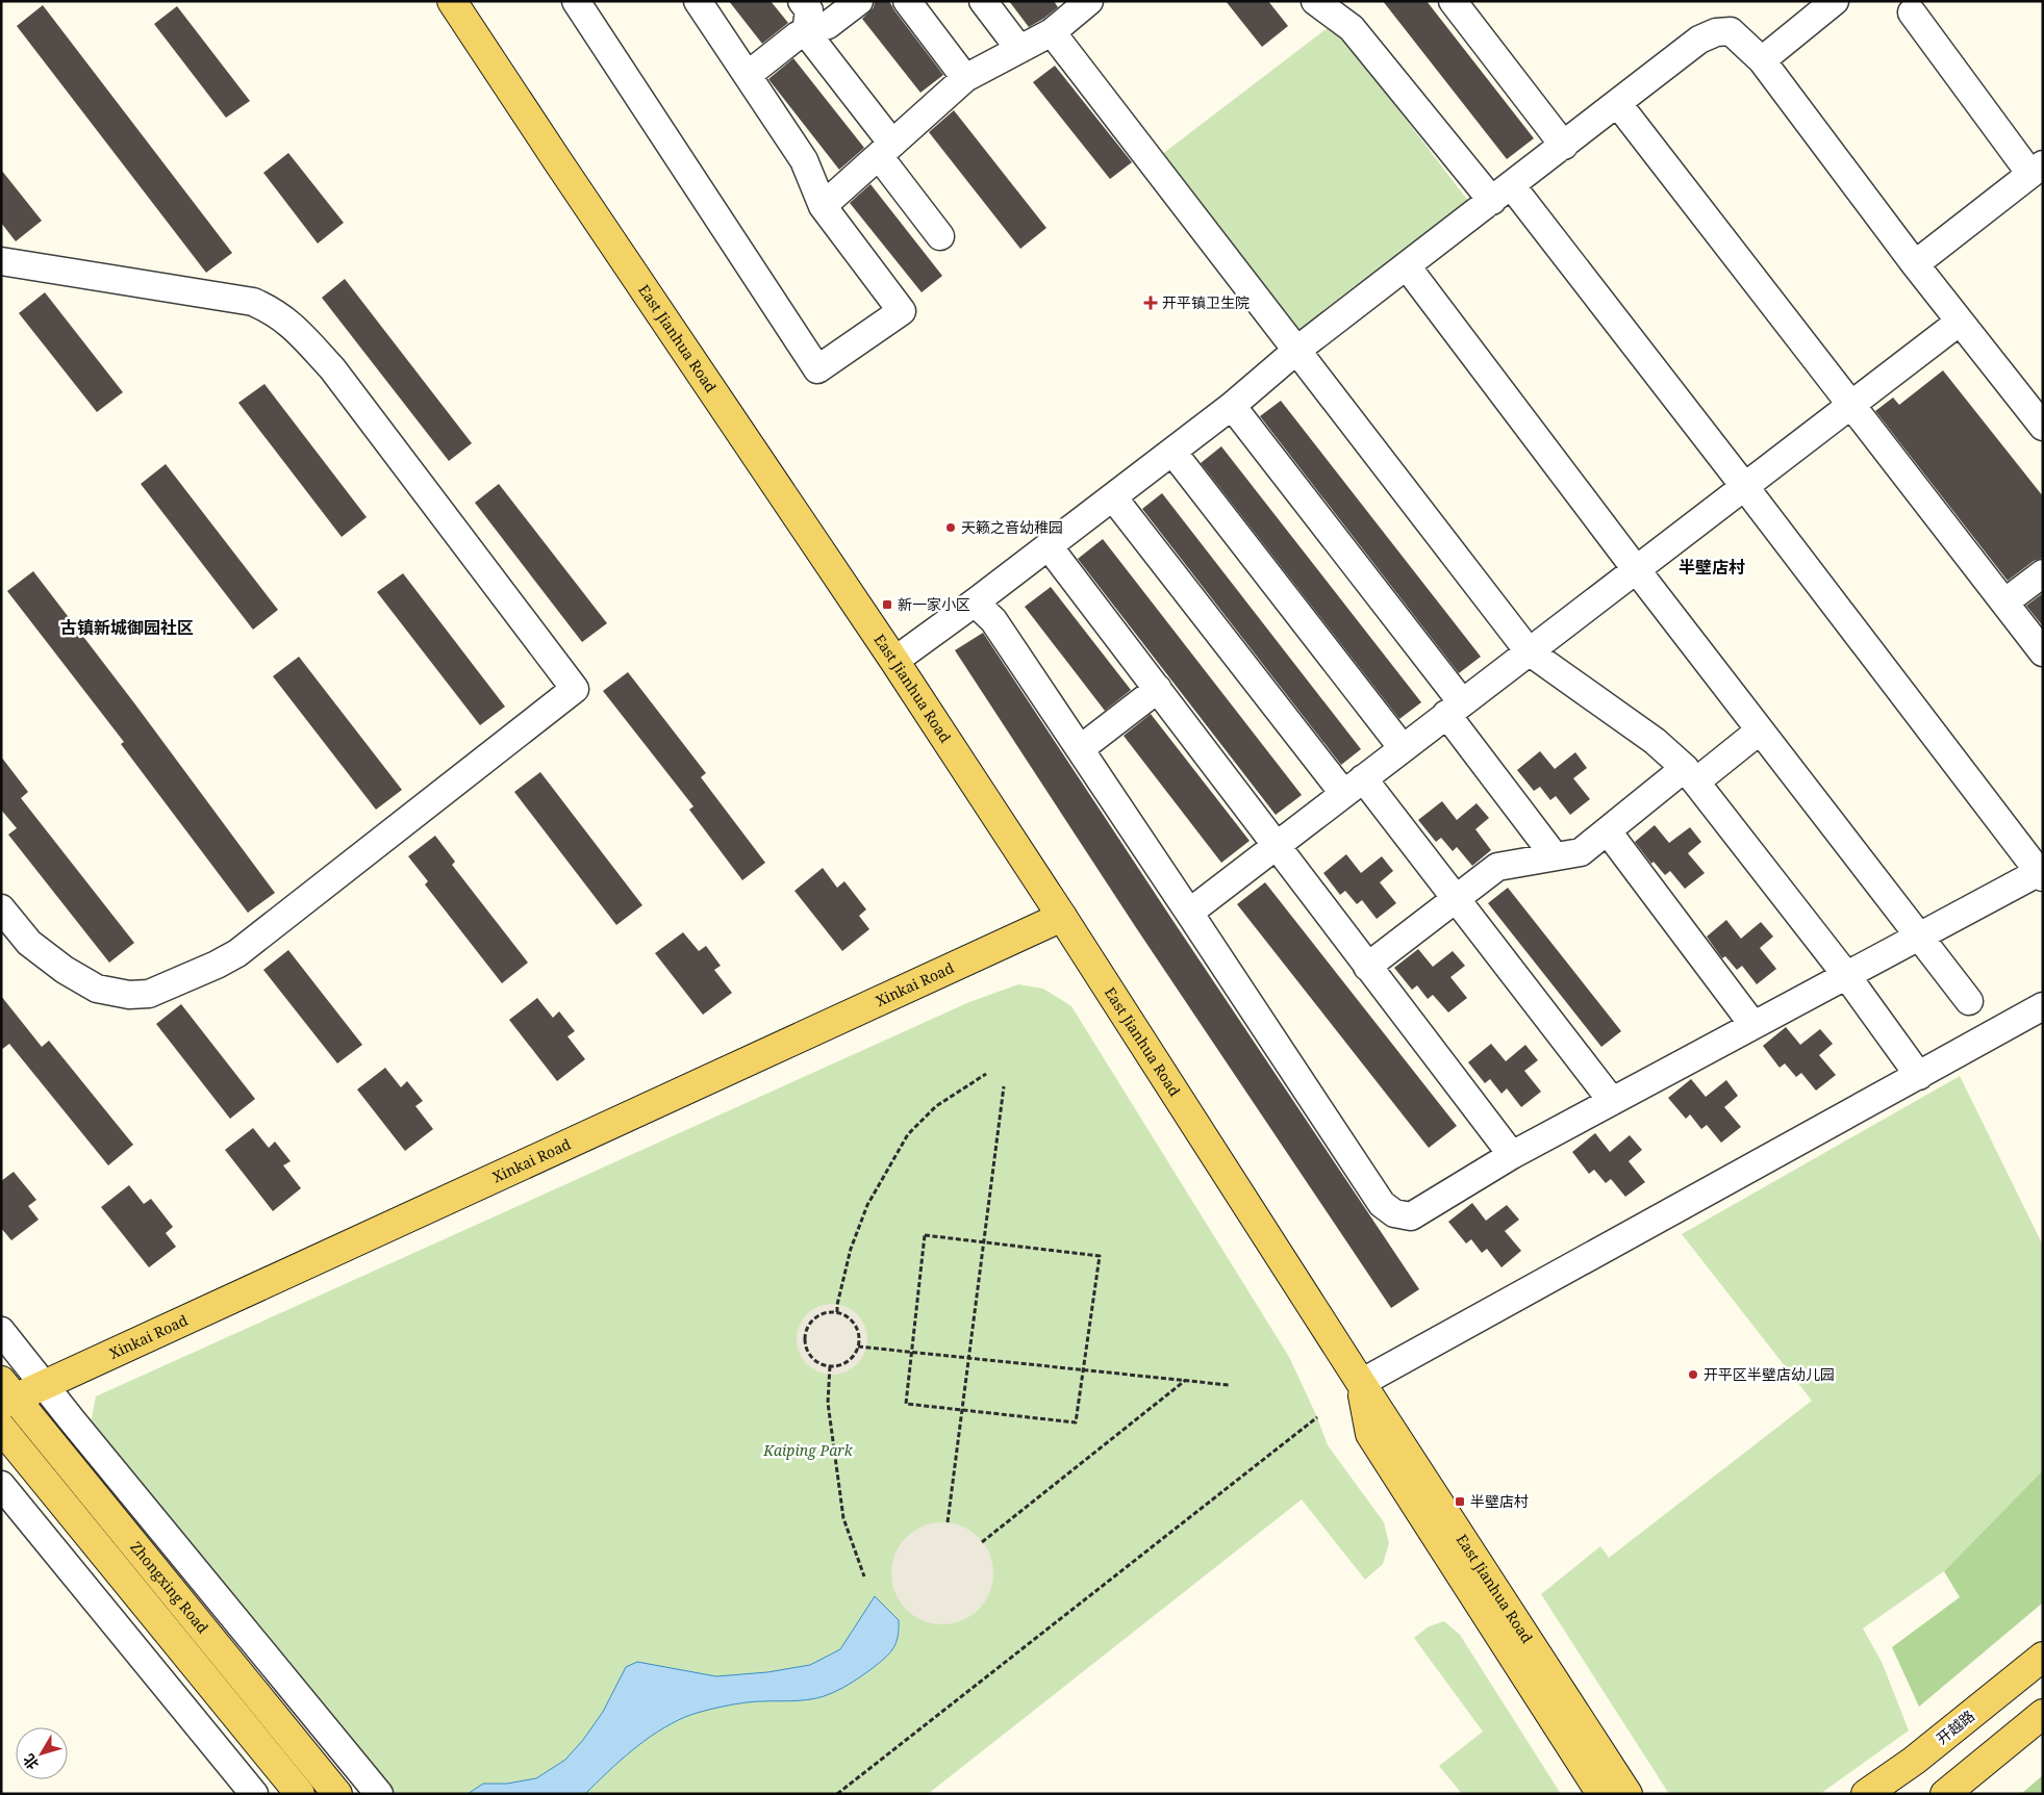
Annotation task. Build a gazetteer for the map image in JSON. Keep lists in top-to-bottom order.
{
  "streets": {
    "main road": [
      "East Jianhua Road",
      "Xinkai Road",
      "Zhongxing Road",
      "开越路"
    ]
  },
  "crossings": [
    ["East Jianhua Road", "Xinkai Road"],
    ["Xinkai Road", "Zhongxing Road"]
  ],
  "districts": ["半壁店村", "古镇新城御园社区"],
  "parks": ["Kaiping Park"],
  "places": {
    "health": ["开平镇卫生院"],
    "other": ["天籁之音幼稚园", "开平区半壁店幼儿园"],
    "transit": ["新一家小区", "半壁店村"]
  },
  "north": "bottom left"
}
